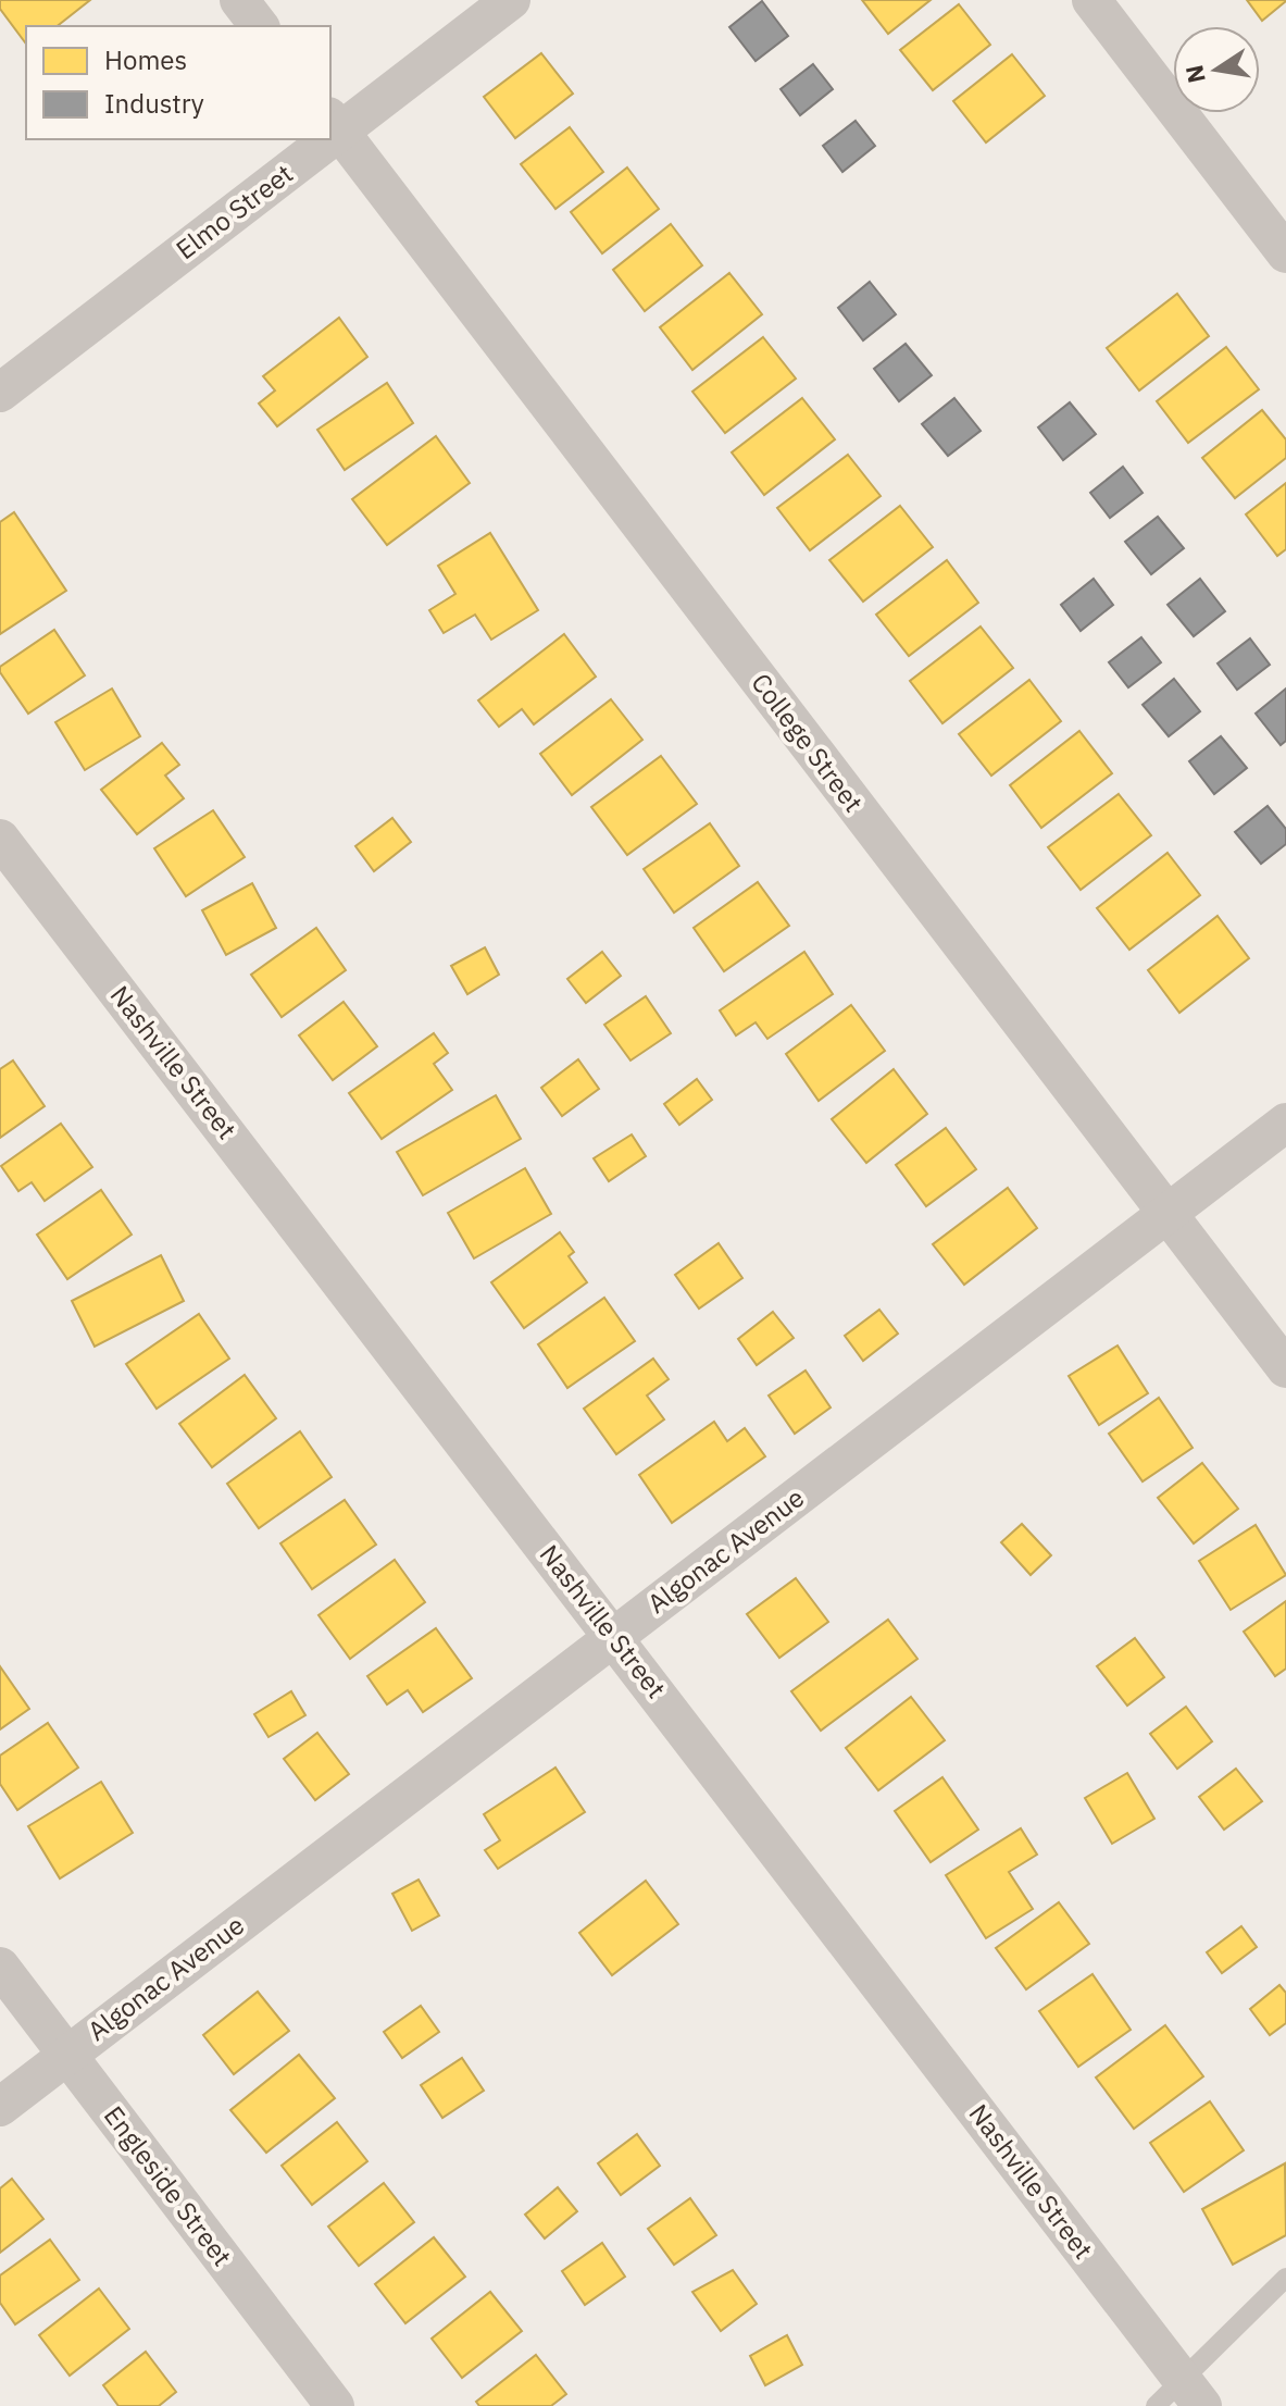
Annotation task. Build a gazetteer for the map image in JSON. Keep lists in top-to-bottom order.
{
  "streets": {
    "street": [
      "Elmo Street",
      "College Street",
      "Nashville Street",
      "Algonac Avenue",
      "Engleside Street"
    ]
  },
  "crossings": [
    ["Elmo Street", "College Street"],
    ["College Street", "Algonac Avenue"],
    ["Nashville Street", "Algonac Avenue"],
    ["Algonac Avenue", "Engleside Street"]
  ],
  "legend": ["Homes", "Industry"],
  "north": "left"
}
